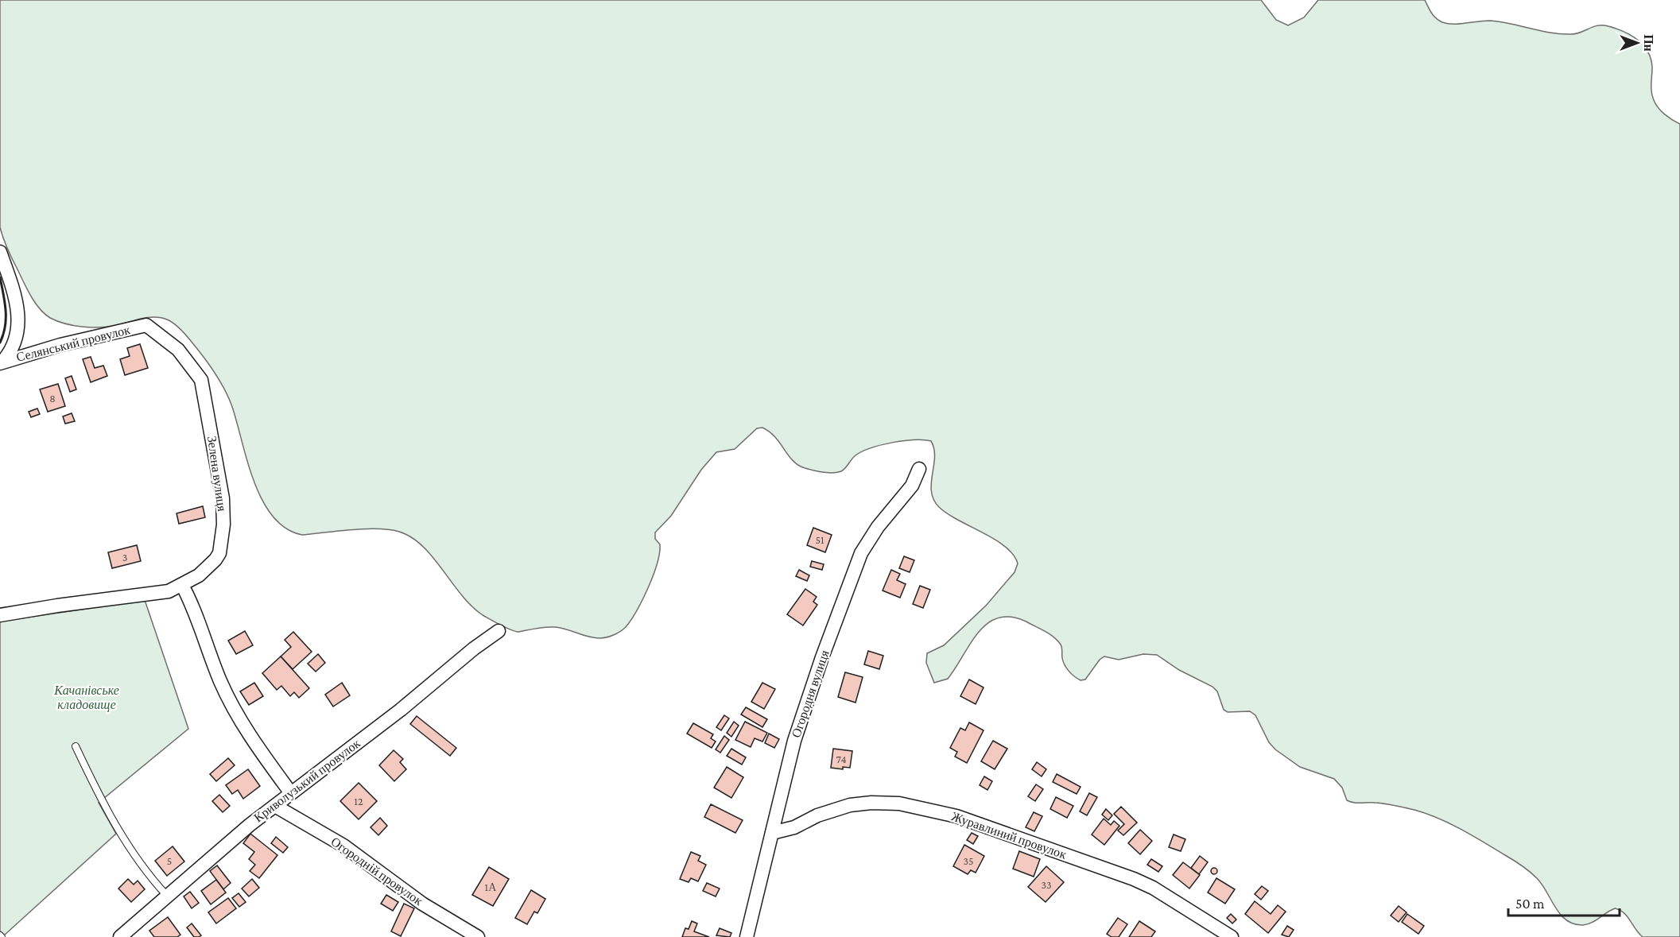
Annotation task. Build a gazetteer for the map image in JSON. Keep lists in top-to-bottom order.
{
  "streets": {
    "street": [
      "Селянський провулок",
      "Зелена вулиця",
      "Огородня вулиця",
      "Криволузький провулок",
      "Журавлиний провулок",
      "Огородній провулок"
    ]
  },
  "crossings": [
    ["Селянський провулок", "Зелена вулиця"],
    ["Огородня вулиця", "Журавлиний провулок"],
    ["Криволузький провулок", "Огородній провулок"]
  ],
  "parks": ["Качанівське кладовище"],
  "house_numbers": [
    "8",
    "51",
    "3",
    "74",
    "12",
    "5",
    "35",
    "33",
    "1А"
  ],
  "scale_bar": "50 m",
  "north": "right"
}
